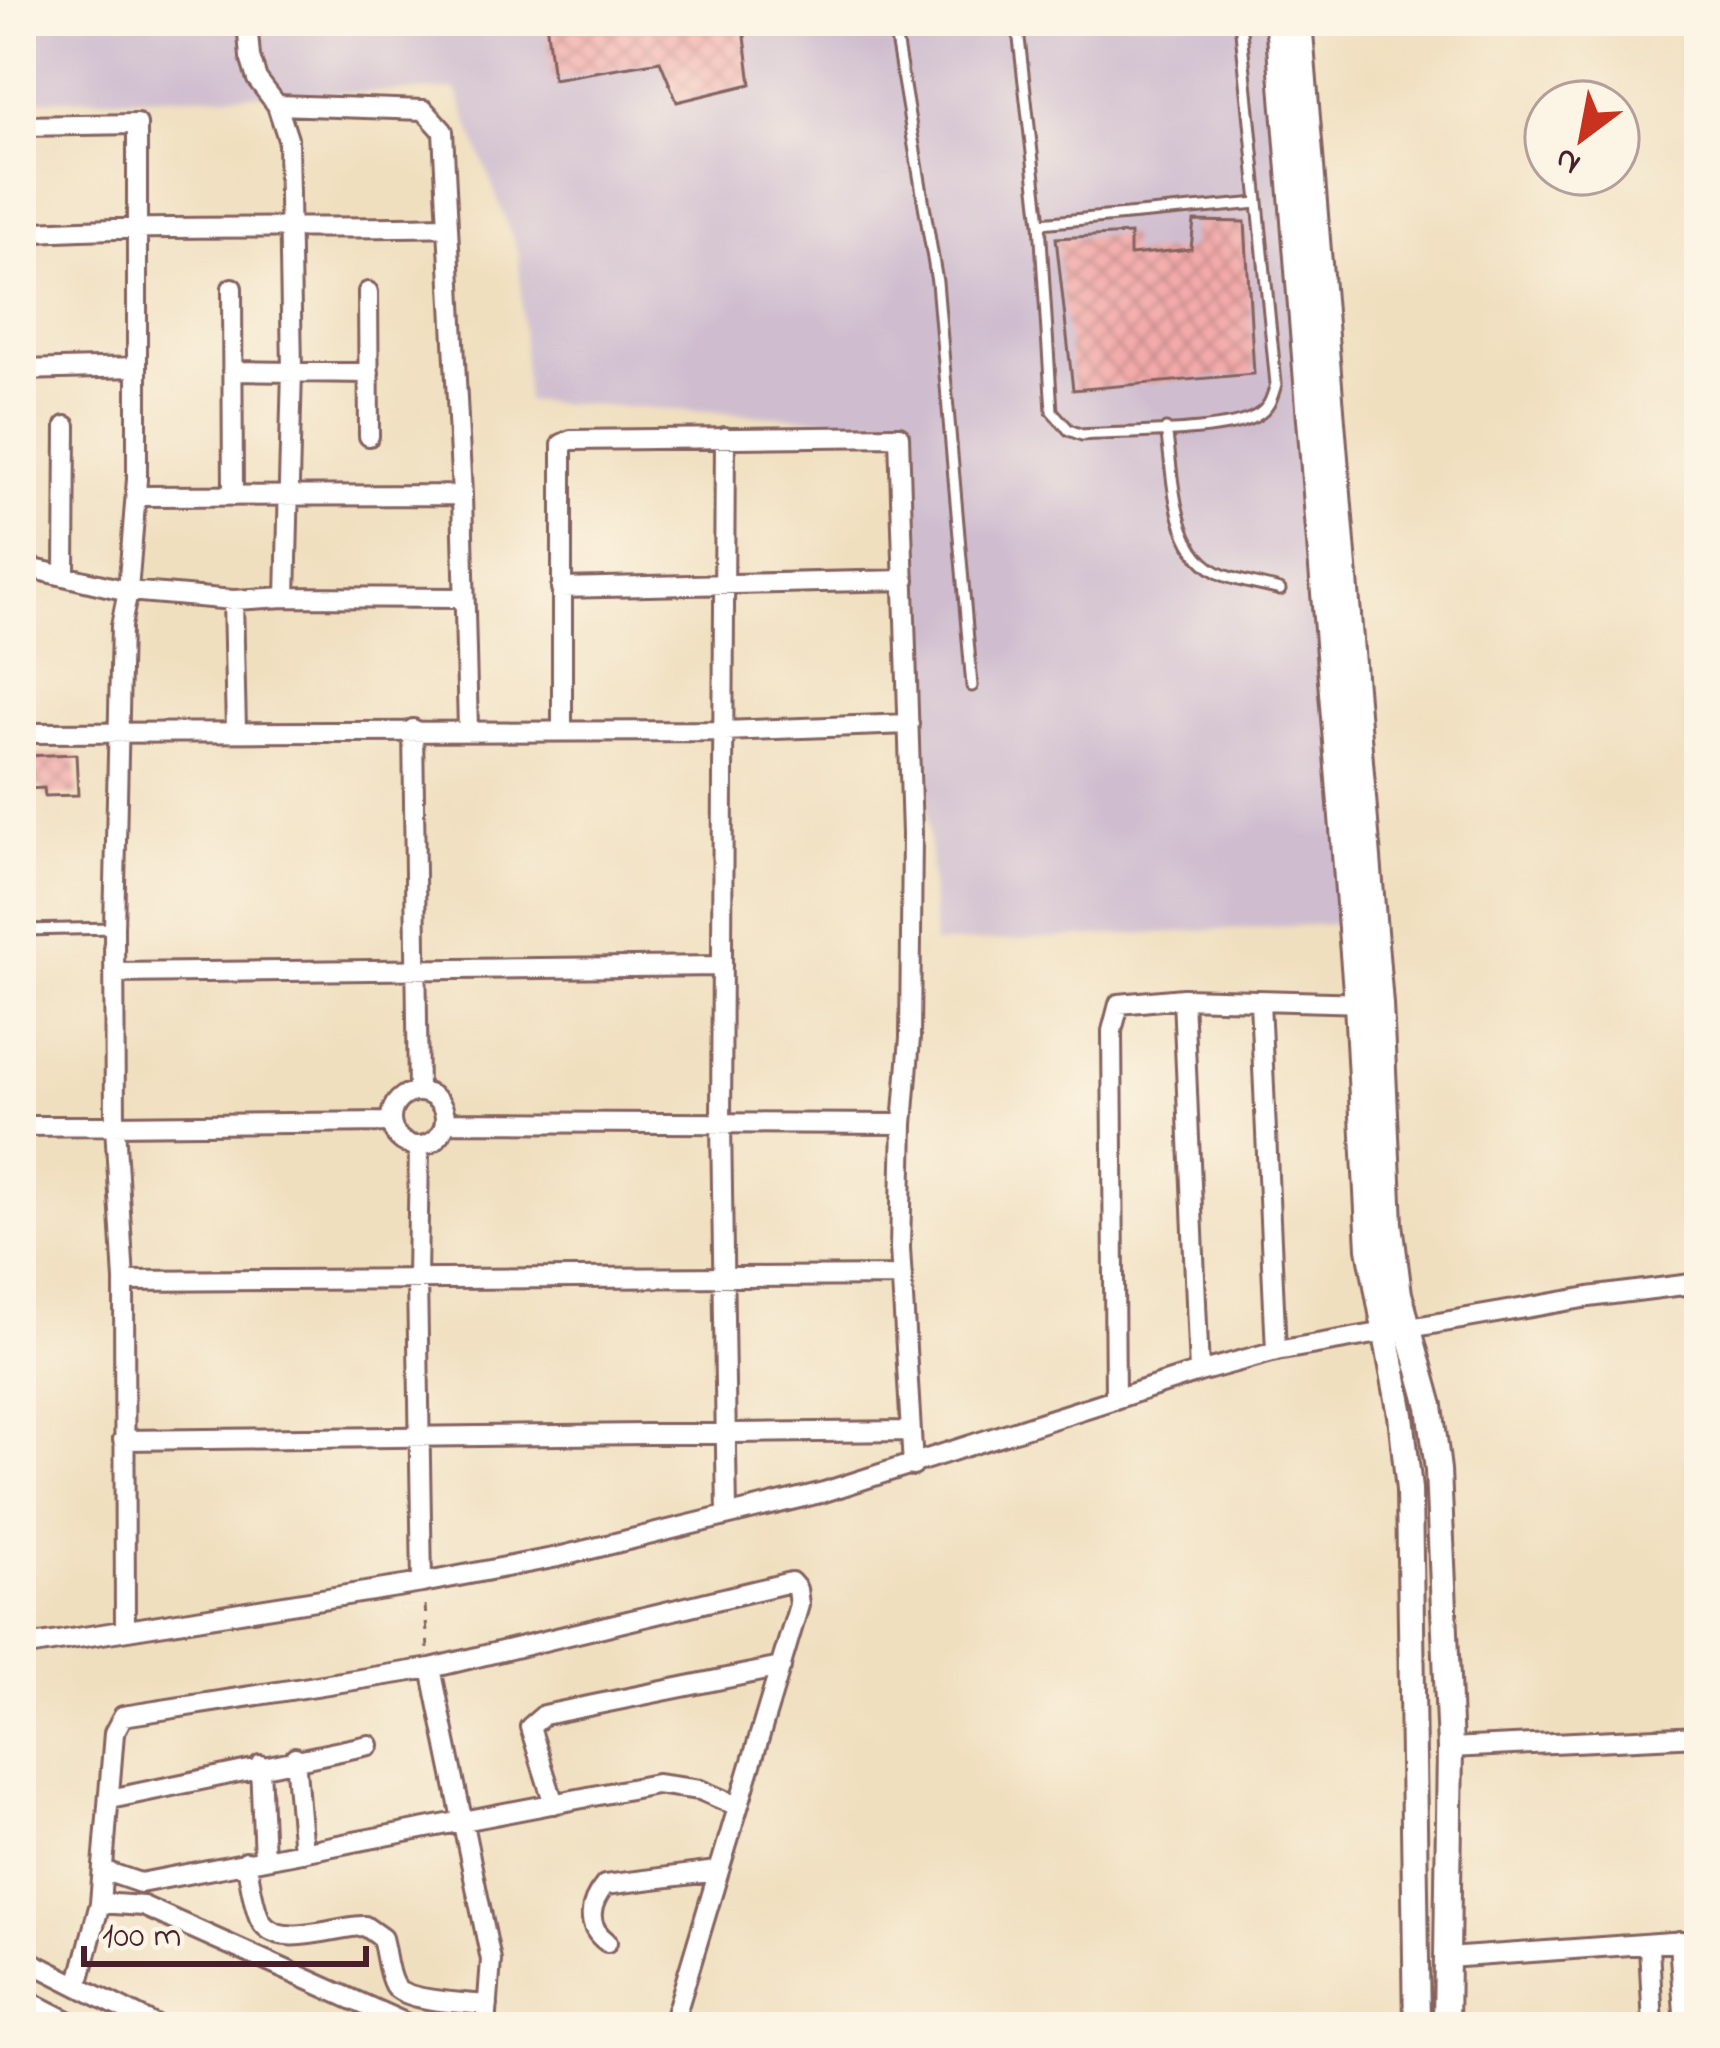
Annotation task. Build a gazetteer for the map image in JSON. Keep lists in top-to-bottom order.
{
  "scale_bar": "100 m",
  "north": "bottom left"
}
